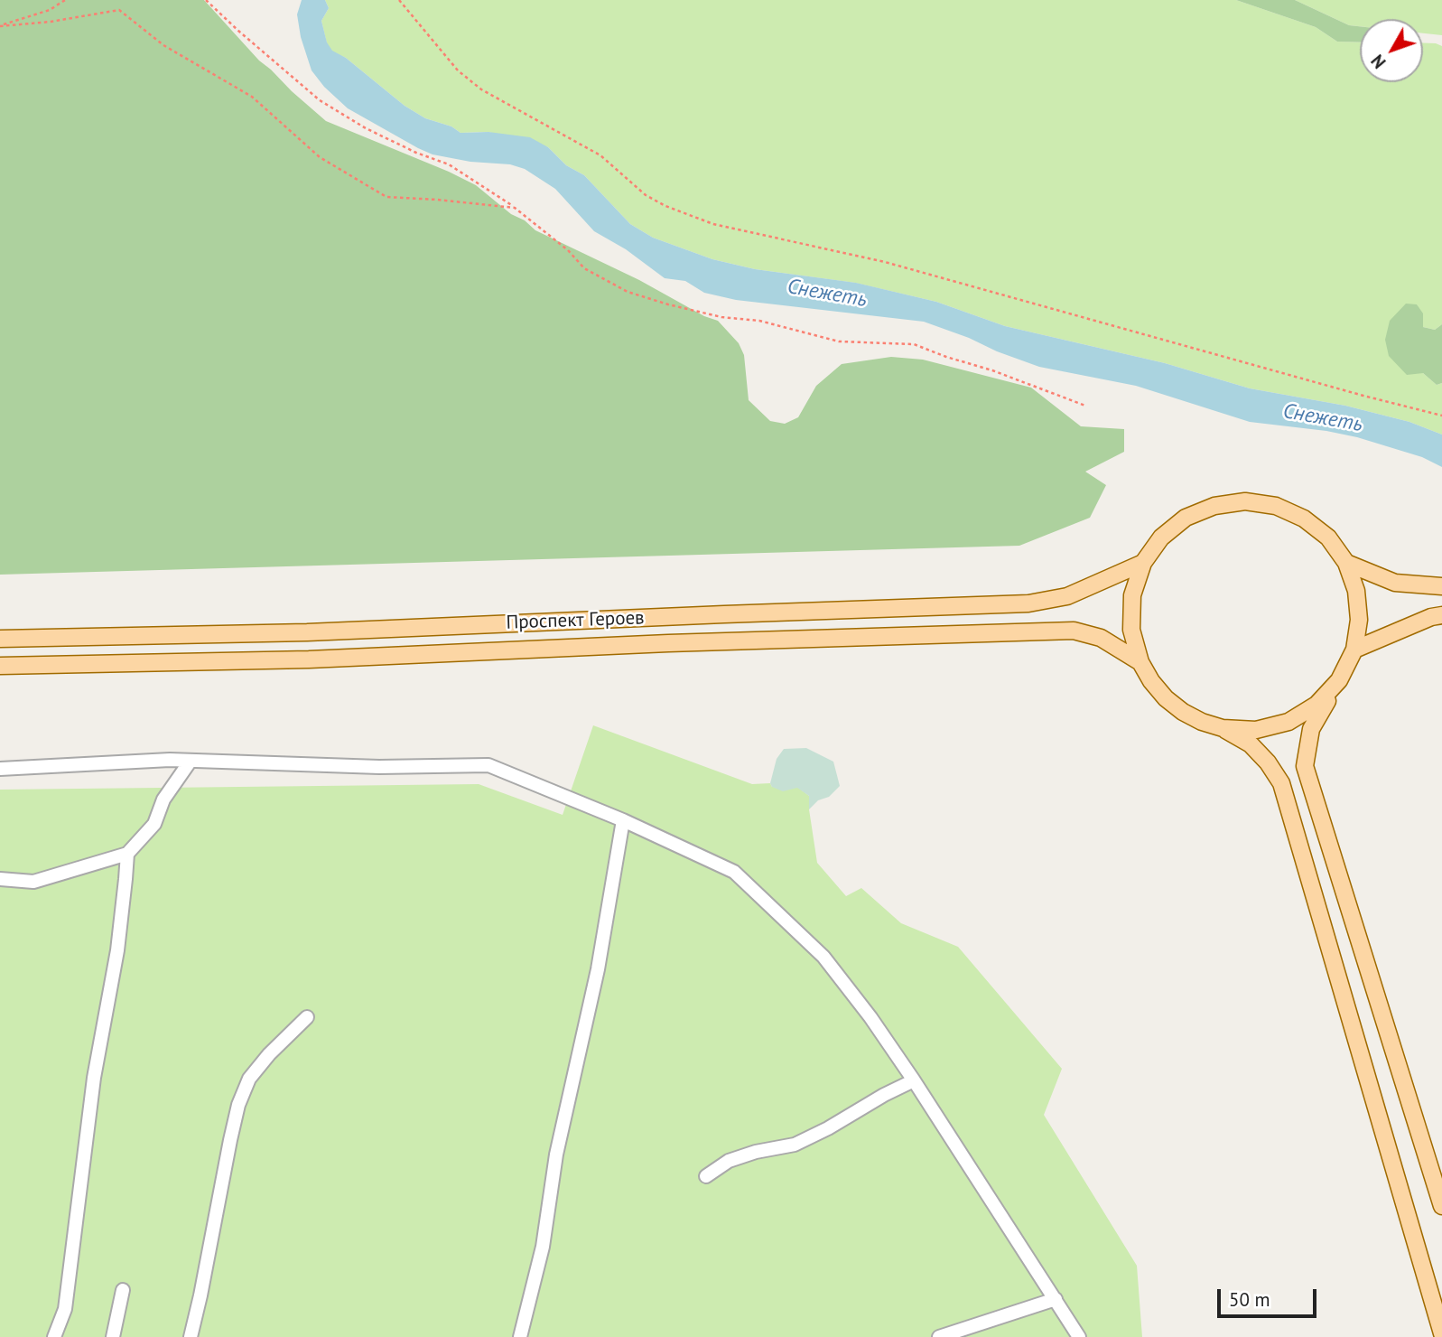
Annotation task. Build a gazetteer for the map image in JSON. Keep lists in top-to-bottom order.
{
  "streets": {
    "main road": ["Проспект Героев"]
  },
  "water": ["Снежеть"],
  "scale_bar": "50 m",
  "north": "bottom left"
}
